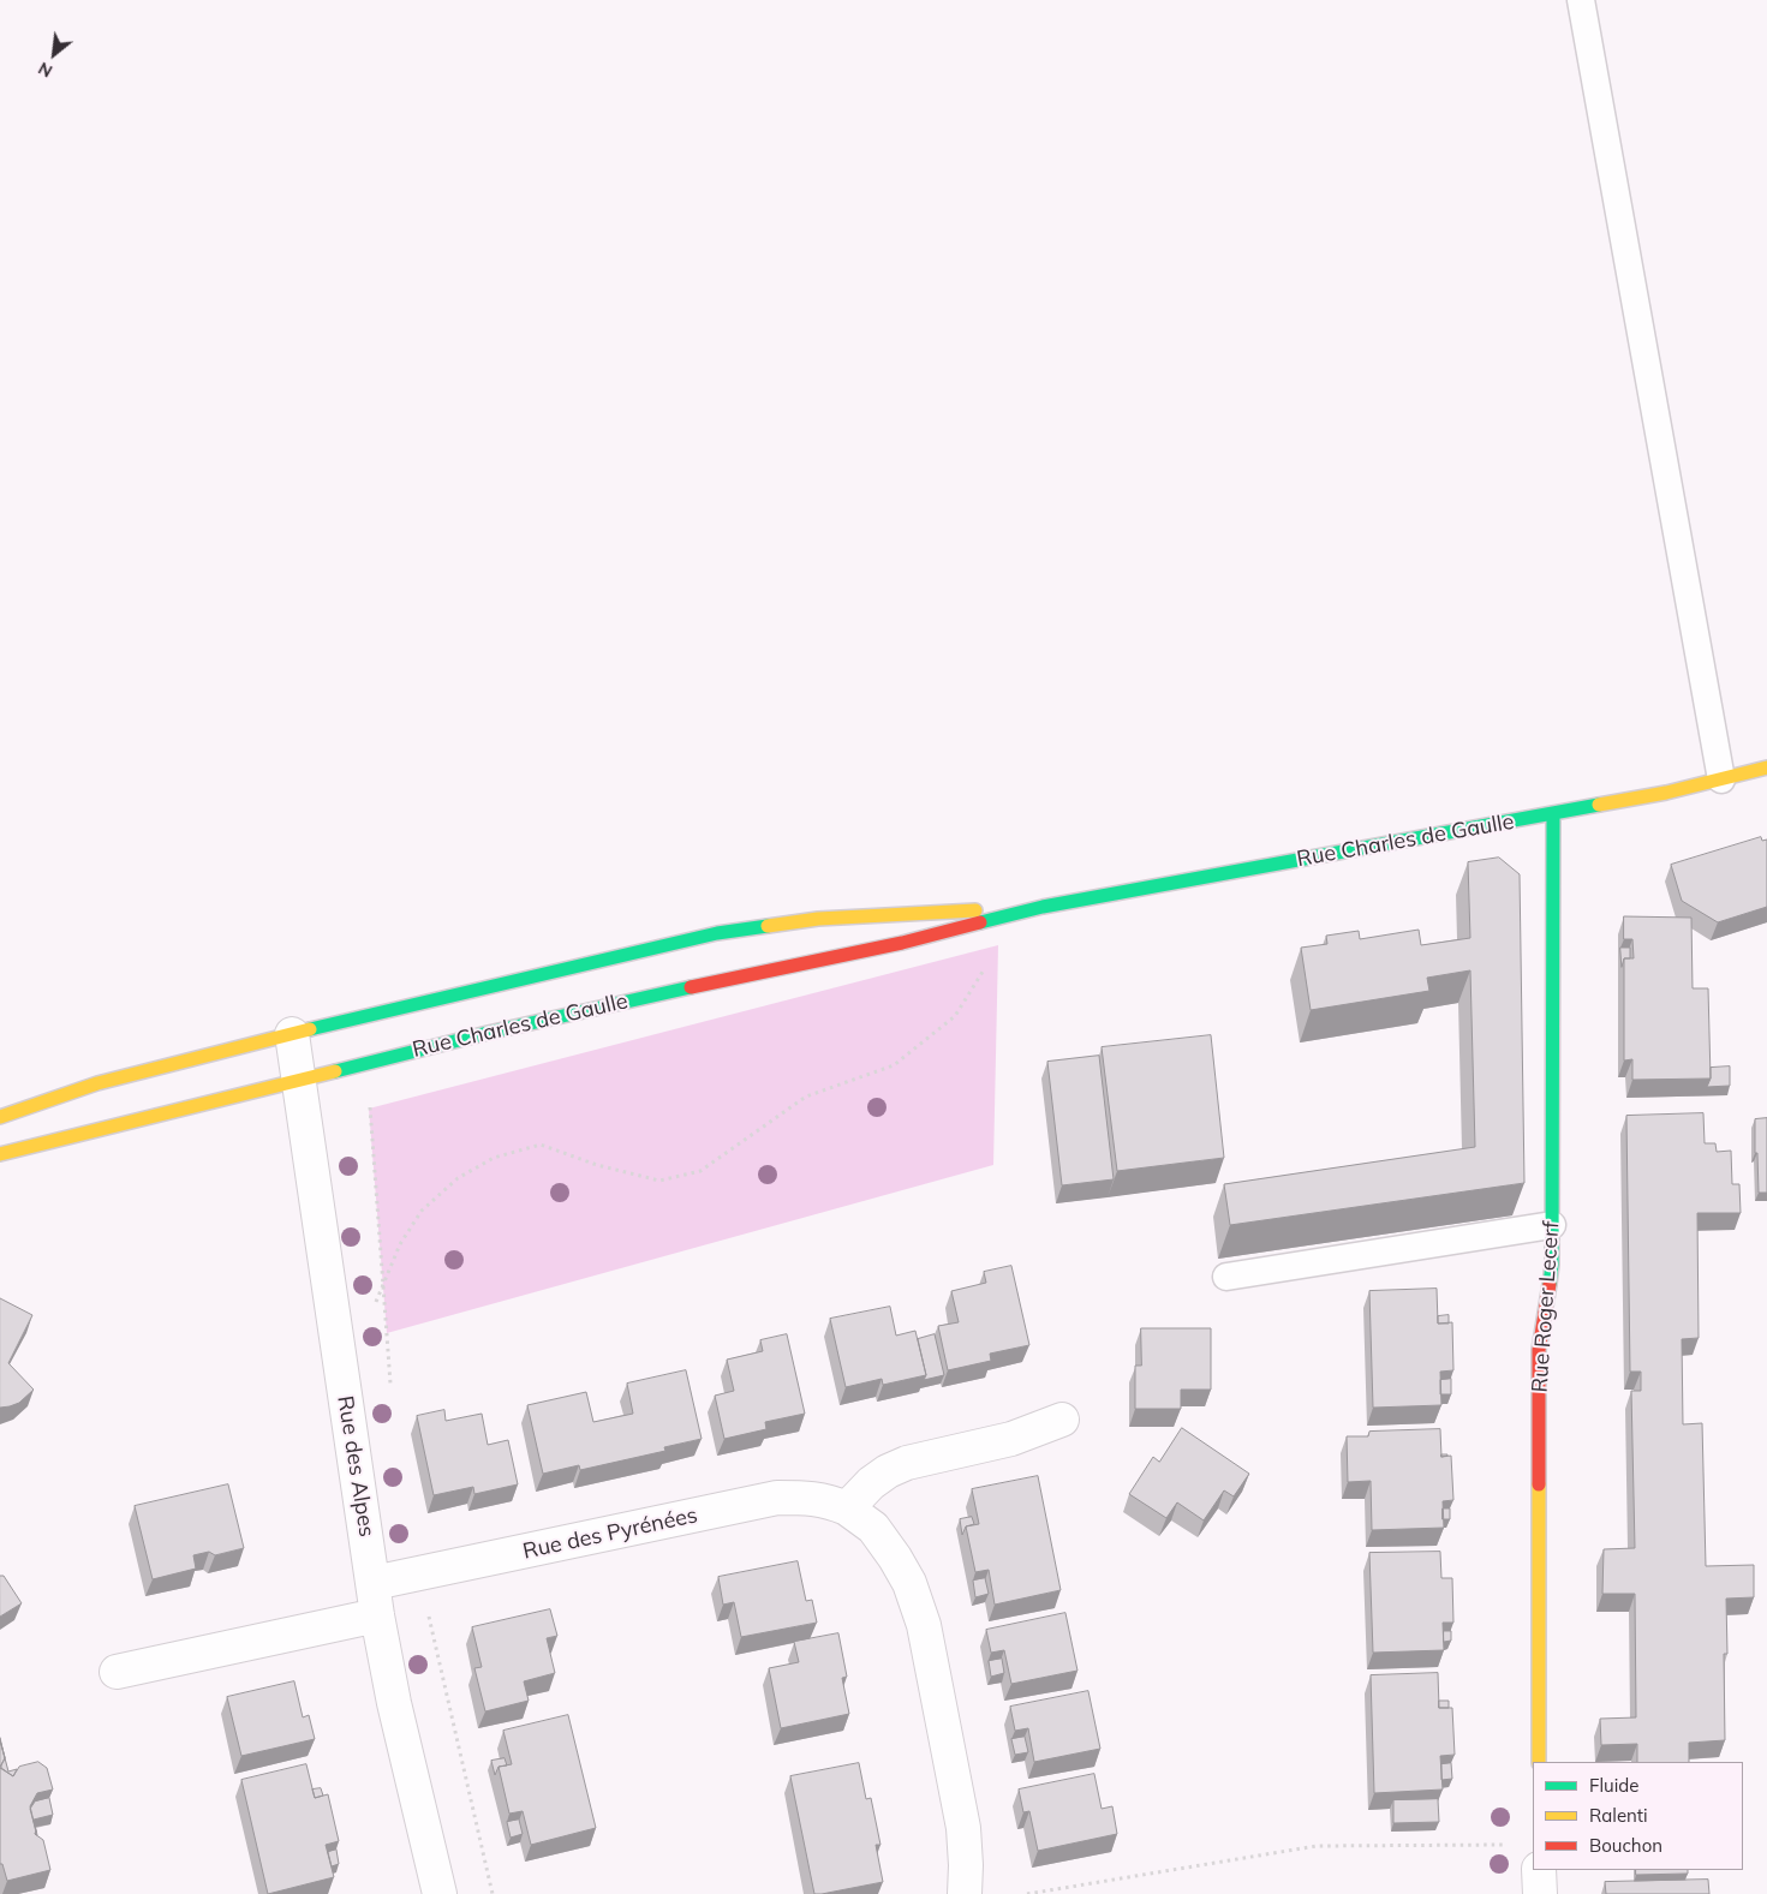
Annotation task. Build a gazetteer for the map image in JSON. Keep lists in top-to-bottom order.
{
  "streets": {
    "street": [
      "Rue Charles de Gaulle",
      "Rue Roger Lecerf",
      "Rue des Alpes",
      "Rue des Pyrénées"
    ]
  },
  "crossings": [
    ["Rue Charles de Gaulle", "Rue Roger Lecerf"],
    ["Rue Charles de Gaulle", "Rue des Alpes"],
    ["Rue des Alpes", "Rue des Pyrénées"]
  ],
  "legend": ["Fluide", "Ralenti", "Bouchon"],
  "north": "bottom left"
}
